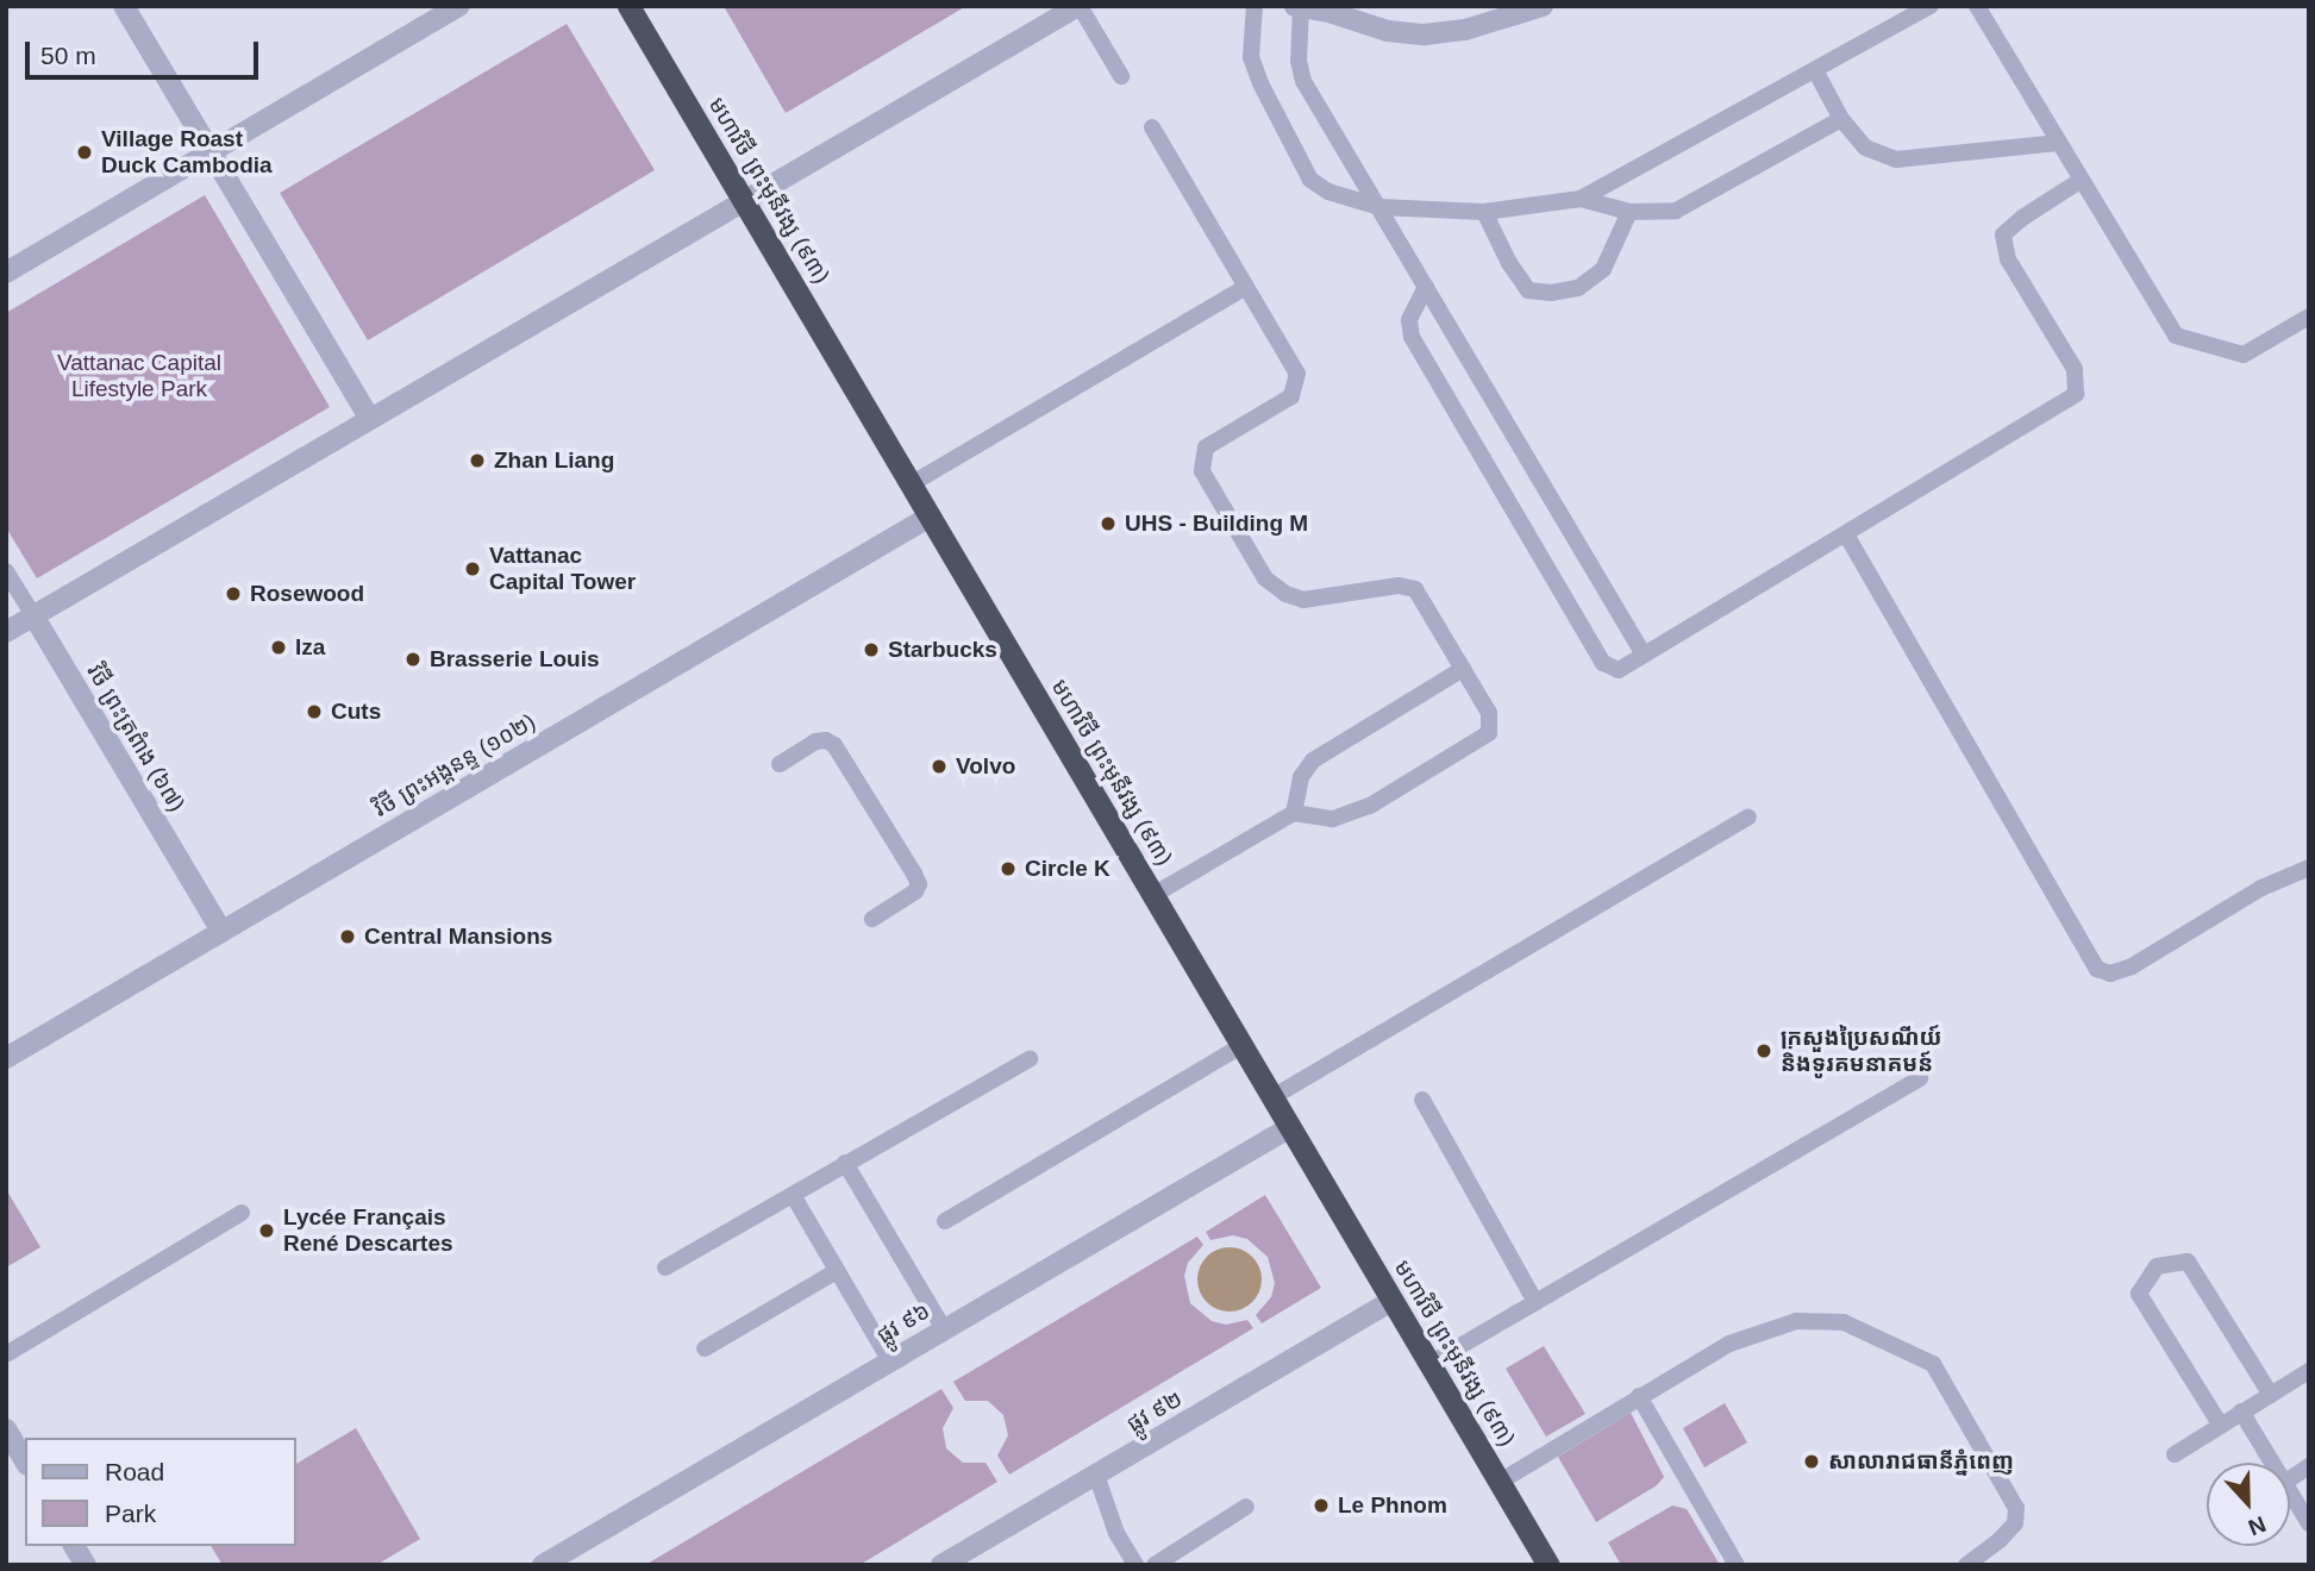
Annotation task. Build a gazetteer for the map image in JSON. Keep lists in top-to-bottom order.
{
  "streets": {
    "highway": ["មហាវិថី ព្រះមុនីវង្ស (៩៣)"],
    "street": [
      "វិថី ព្រះត្រពំាង (៦៧)",
      "វិថី ព្រះអង្គនន្ទ (១០២)",
      "ផ្លូវ ៩៦",
      "ផ្លូវ ៩២"
    ]
  },
  "crossings": [
    ["មហាវិថី ព្រះមុនីវង្ស (៩៣)", "វិថី ព្រះអង្គនន្ទ (១០២)"],
    ["មហាវិថី ព្រះមុនីវង្ស (៩៣)", "ផ្លូវ ៩៦"],
    ["មហាវិថី ព្រះមុនីវង្ស (៩៣)", "ផ្លូវ ៩២"],
    ["វិថី ព្រះត្រពំាង (៦៧)", "វិថី ព្រះអង្គនន្ទ (១០២)"]
  ],
  "parks": ["Vattanac Capital Lifestyle Park"],
  "places": [
    "Village Roast Duck Cambodia",
    "Zhan Liang",
    "UHS - Building M",
    "Vattanac Capital Tower",
    "Rosewood",
    "Iza",
    "Starbucks",
    "Brasserie Louis",
    "Cuts",
    "Volvo",
    "Circle K",
    "Central Mansions",
    "ក្រសួងប្រៃសណីយ៍ និងទូរគមនាគមន៍",
    "Lycée Français René Descartes",
    "សាលារាជធានីភ្នំពេញ",
    "Le Phnom"
  ],
  "legend": ["Road", "Park"],
  "scale_bar": "50 m",
  "north": "bottom"
}
